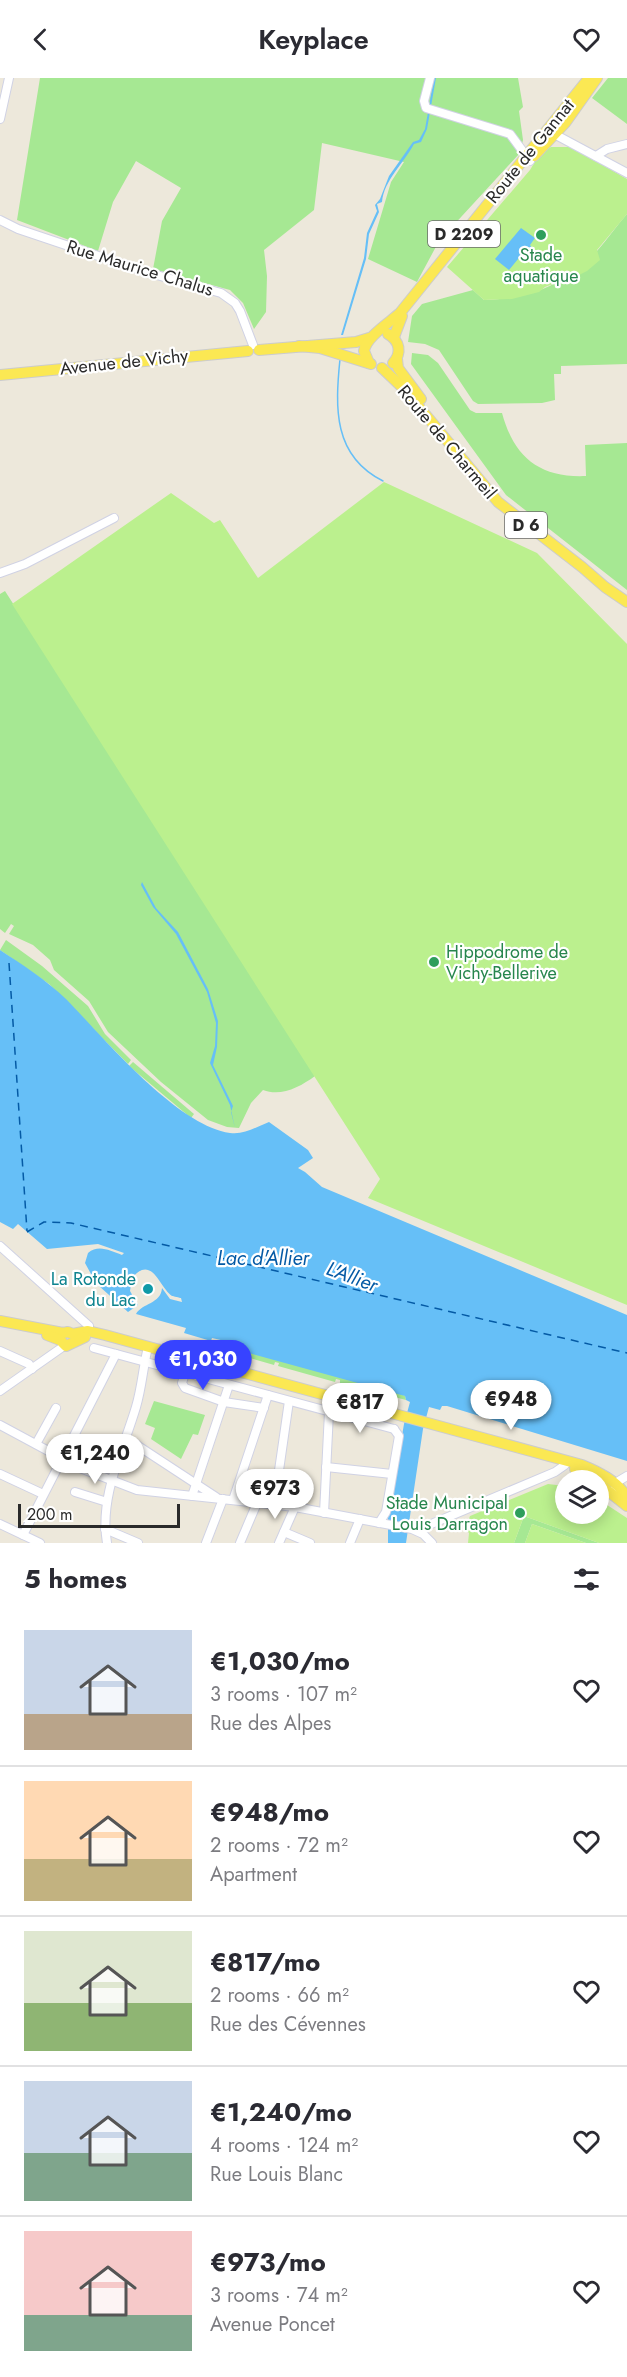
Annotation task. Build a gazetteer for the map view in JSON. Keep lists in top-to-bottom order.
{
  "streets": {
    "main road": [
      "Route de Gannat",
      "D 2209",
      "Avenue de Vichy",
      "Route de Charmeil",
      "D 6"
    ],
    "street": ["Rue Maurice Chalus"]
  },
  "crossings": [
    ["Route de Gannat", "Avenue de Vichy"],
    ["Route de Gannat", "Route de Charmeil"],
    ["Rue Maurice Chalus", "Avenue de Vichy"],
    ["Avenue de Vichy", "Route de Charmeil"]
  ],
  "water": ["Lac d'Allier", "L'Allier"],
  "places": [
    "Stade aquatique",
    "Hippodrome de Vichy-Bellerive",
    "La Rotonde du Lac",
    "Stade Municipal Louis Darragon"
  ],
  "scale_bar": "200 m",
  "page": {
    "header": "Keyplace",
    "price": [
      "€1,030",
      "€948",
      "€817",
      "€1,240",
      "€973"
    ],
    "scale": "200 m",
    "heading": "5 homes",
    "list": [
      {
        "name": "€1,030/mo",
        "note": "3 rooms · 107 m² · Rue des Alpes"
      },
      {
        "name": "€948/mo",
        "note": "2 rooms · 72 m² · Apartment"
      },
      {
        "name": "€817/mo",
        "note": "2 rooms · 66 m² · Rue des Cévennes"
      },
      {
        "name": "€1,240/mo",
        "note": "4 rooms · 124 m² · Rue Louis Blanc"
      },
      {
        "name": "€973/mo",
        "note": "3 rooms · 74 m² · Avenue Poncet"
      }
    ]
  }
}
